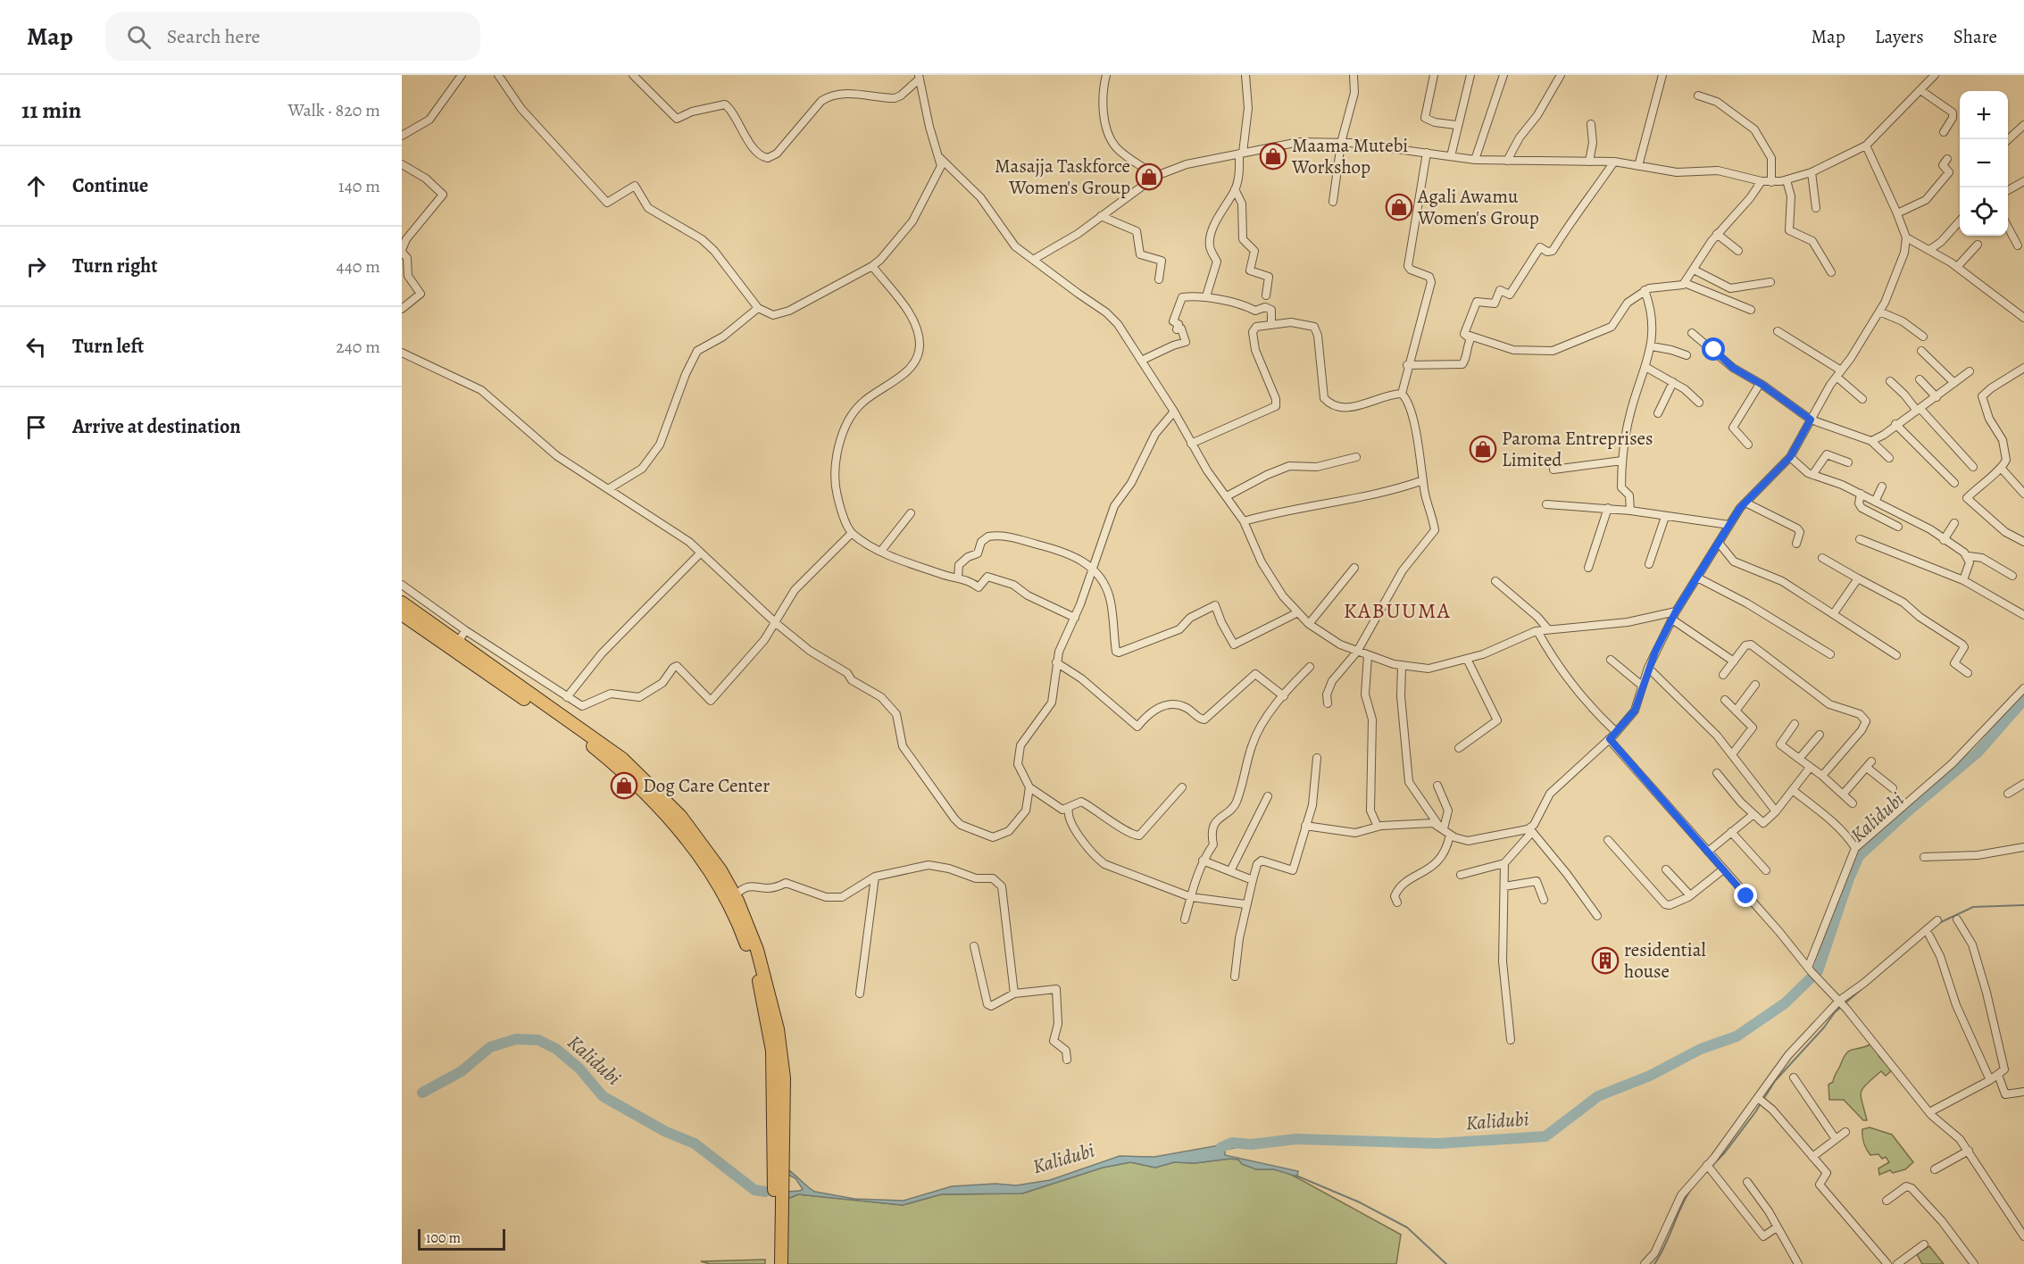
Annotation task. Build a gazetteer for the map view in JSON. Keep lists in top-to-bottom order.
{
  "districts": ["KABUUMA"],
  "water": ["Kalidubi"],
  "places": {
    "shop": [
      "Maama Mutebi Workshop",
      "Masajja Taskforce Women's Group",
      "Agali Awamu Women's Group",
      "Paroma Entreprises Limited",
      "Dog Care Center"
    ],
    "building": ["residential house"]
  },
  "scale_bar": "100 m",
  "page": {
    "header": "Map",
    "search": "Search here",
    "nav": ["Map", "Layers", "Share"],
    "heading": ["11 min", "Walk · 820 m"],
    "map_buttons": ["+", "−"],
    "list": [
      ["Continue", "140 m"],
      ["Turn right", "440 m"],
      ["Turn left", "240 m"],
      "Arrive at destination"
    ],
    "scale": "100 m"
  }
}
